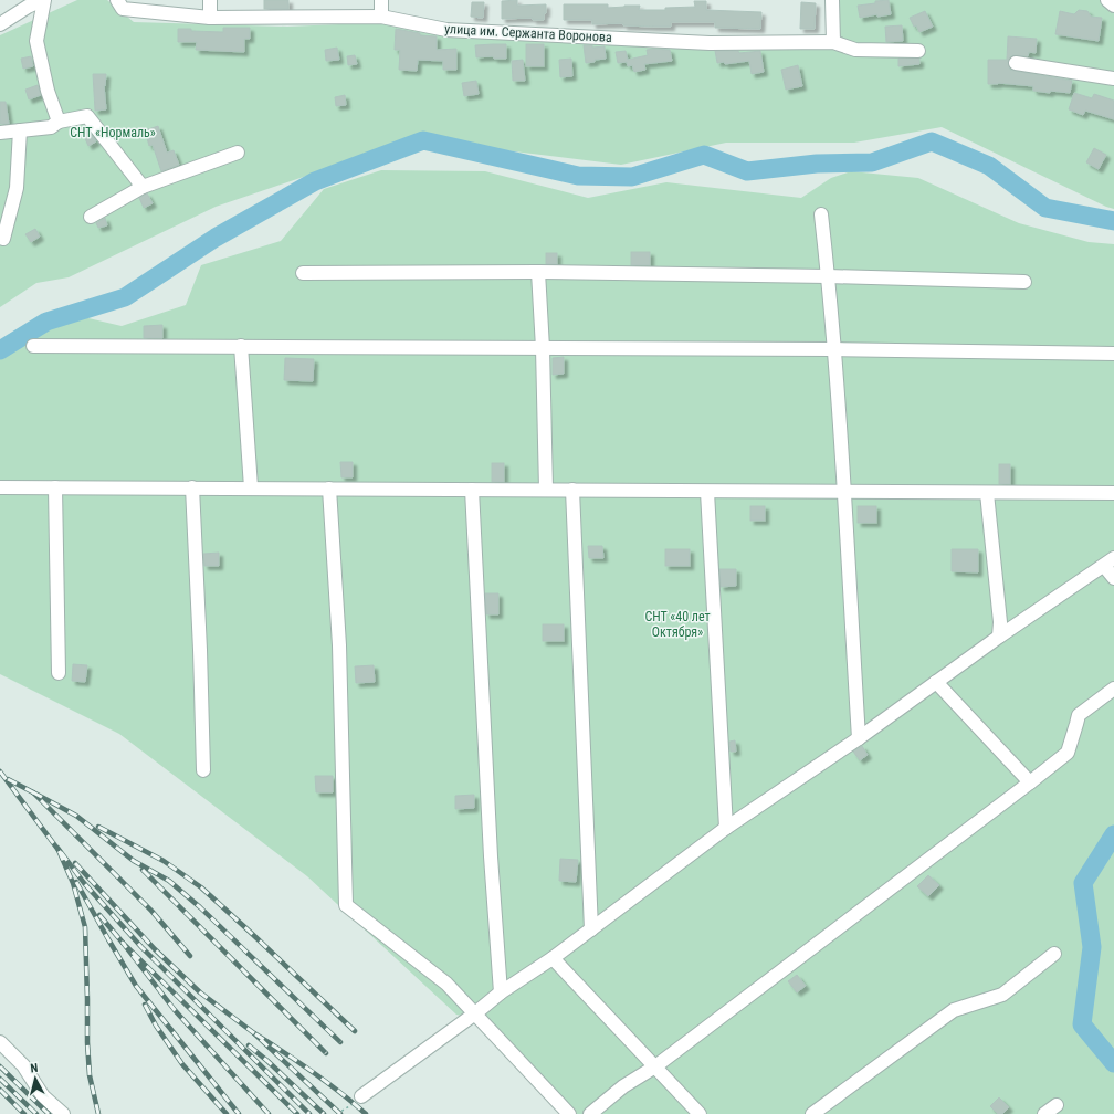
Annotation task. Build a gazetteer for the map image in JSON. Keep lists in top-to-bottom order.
{
  "streets": {
    "street": ["улица им. Сержанта Воронова"]
  },
  "parks": ["СНТ «Нормаль»", "СНТ «40 лет Октября»"],
  "north": "top"
}
